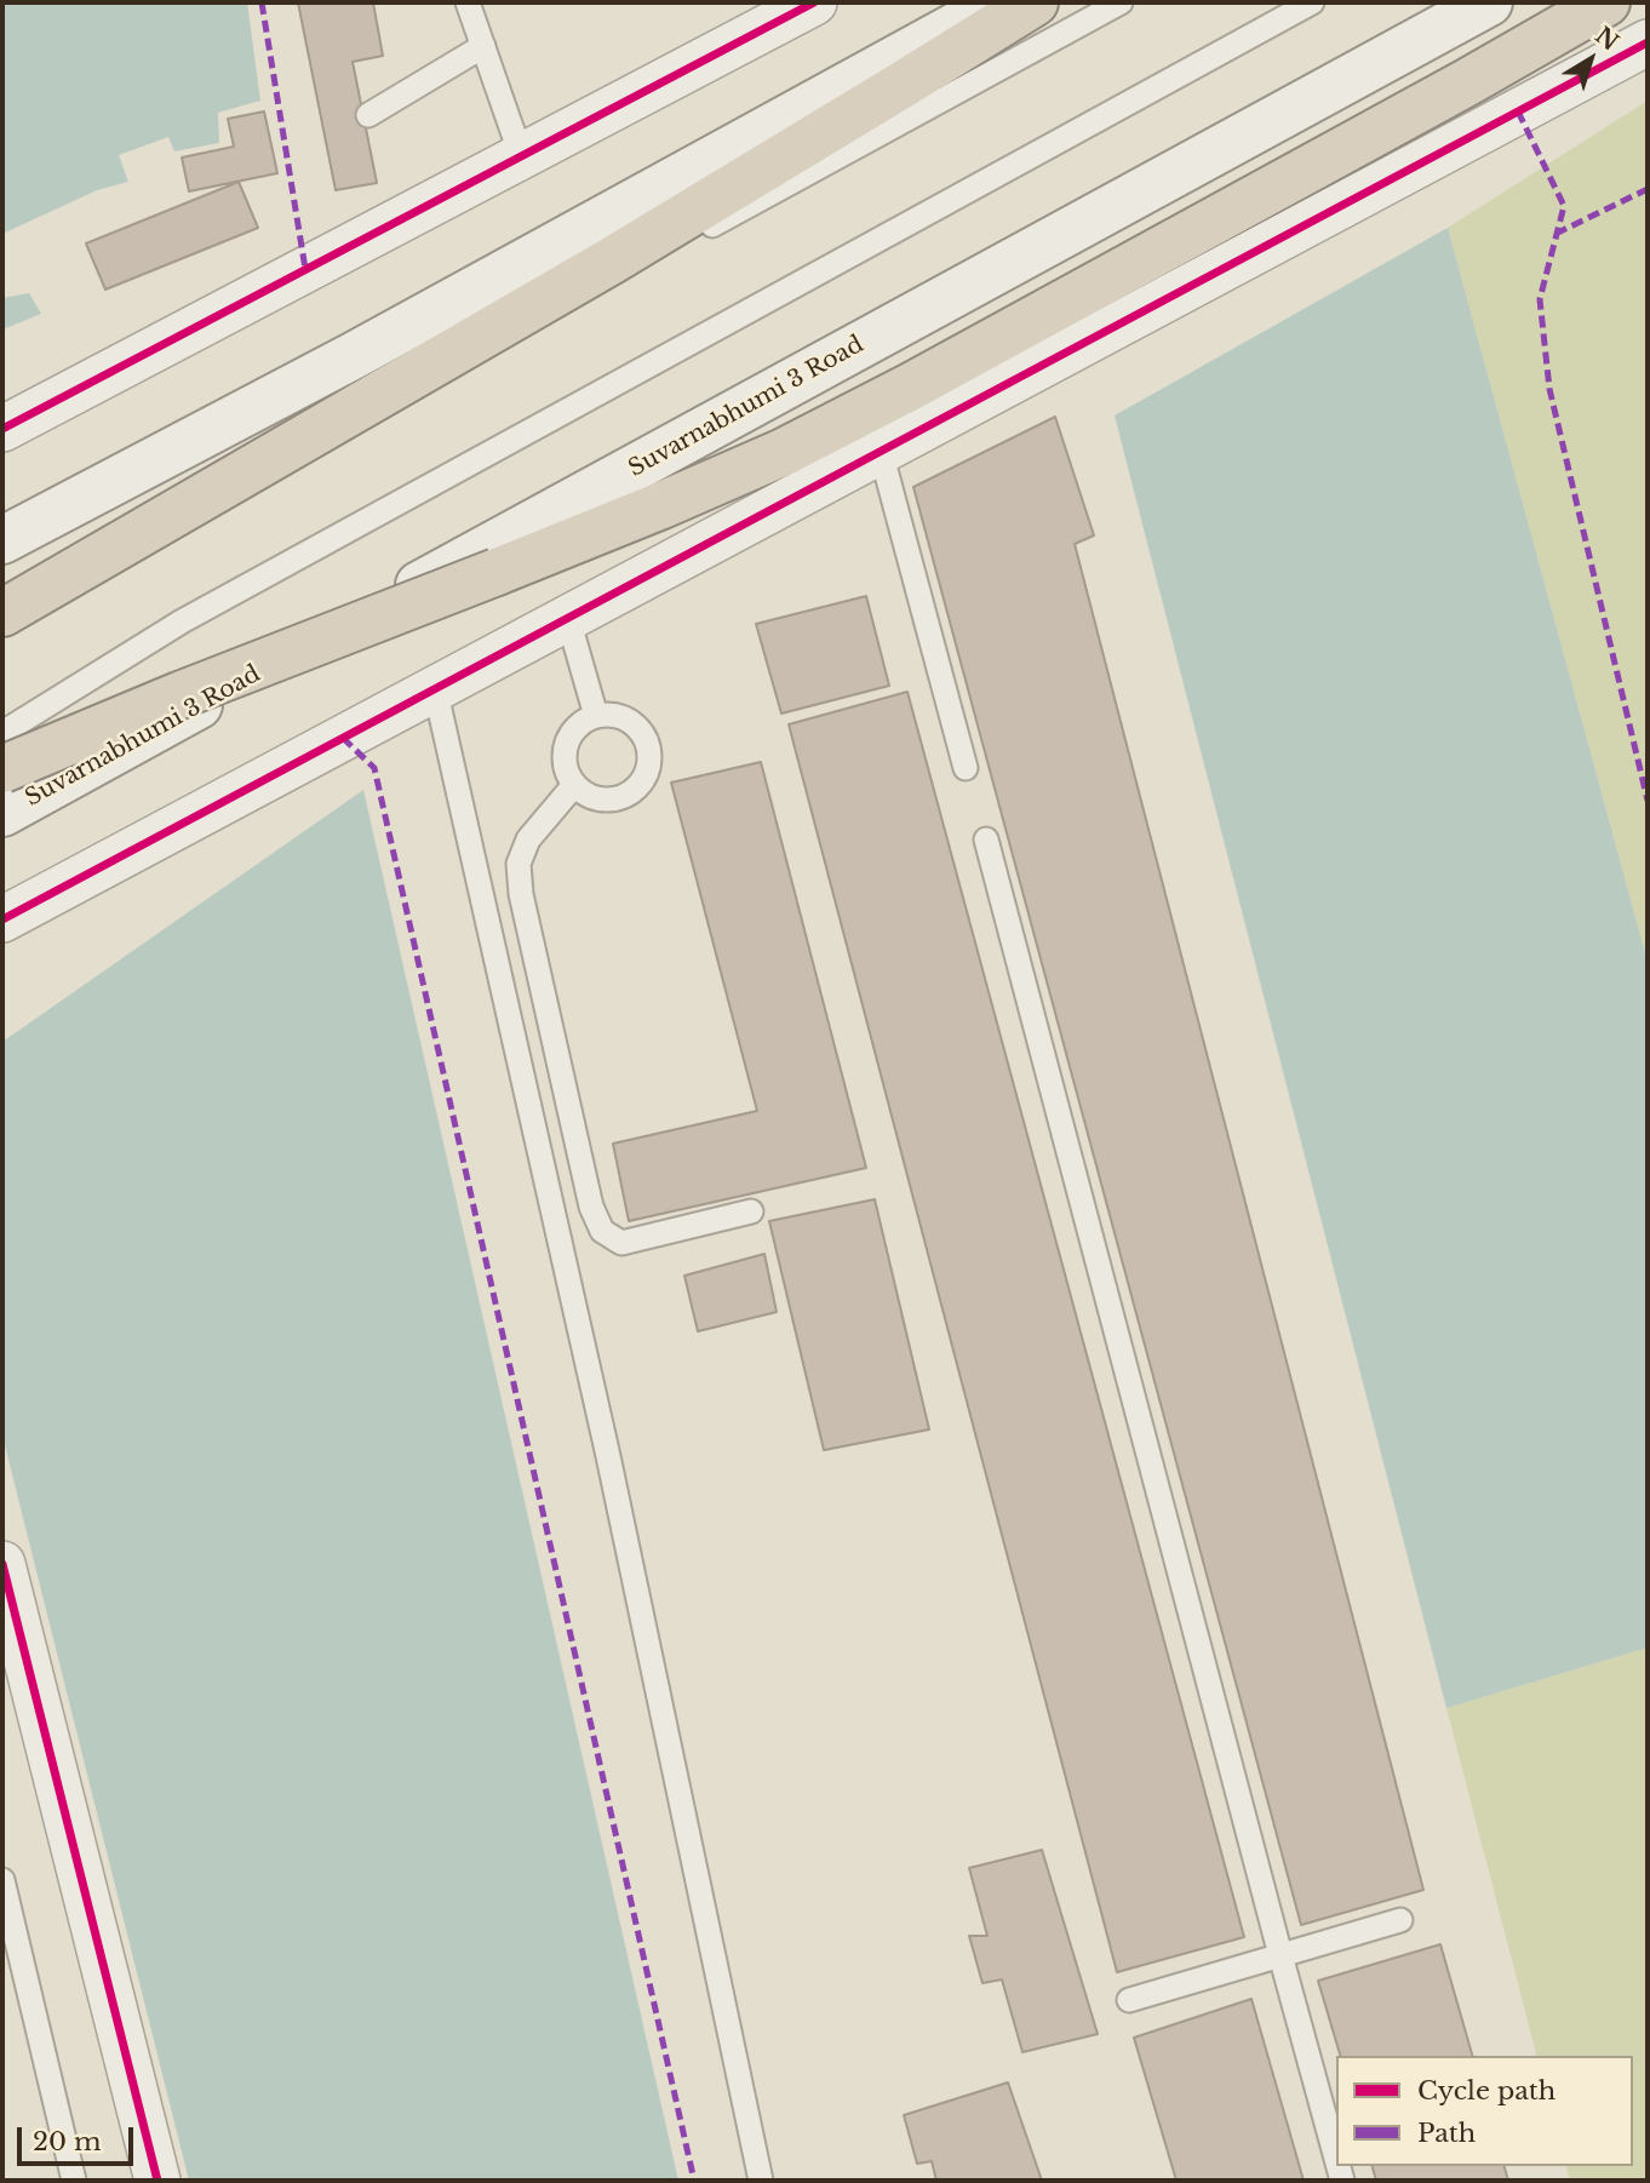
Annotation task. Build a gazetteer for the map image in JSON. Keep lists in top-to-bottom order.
{
  "streets": {
    "main road": ["Suvarnabhumi 3 Road"]
  },
  "legend": ["Cycle path", "Path"],
  "scale_bar": "20 m",
  "north": "top right"
}
